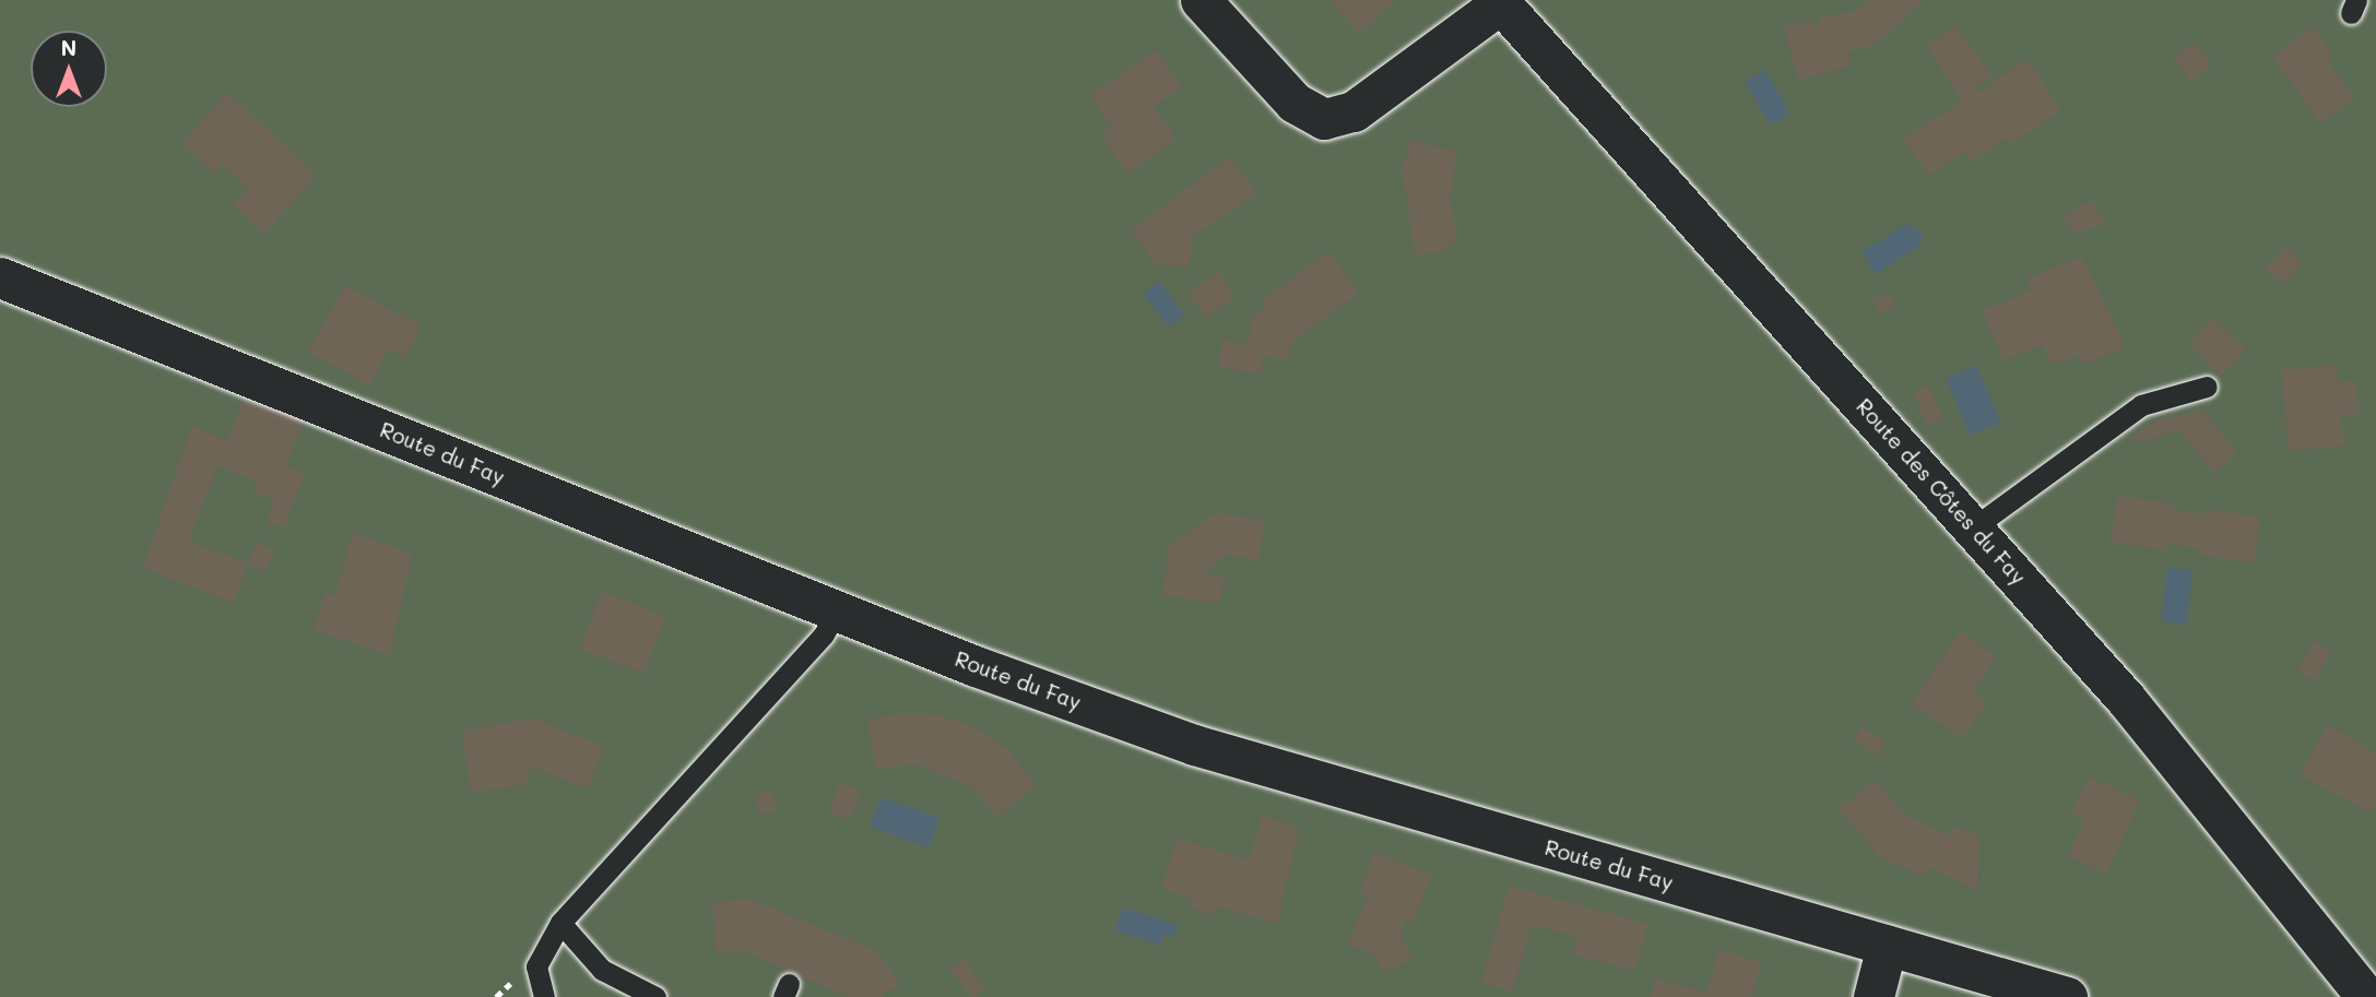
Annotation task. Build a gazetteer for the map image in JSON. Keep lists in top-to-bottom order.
{
  "streets": {
    "street": ["Route du Fay", "Route des Côtes du Fay"]
  },
  "north": "top"
}
